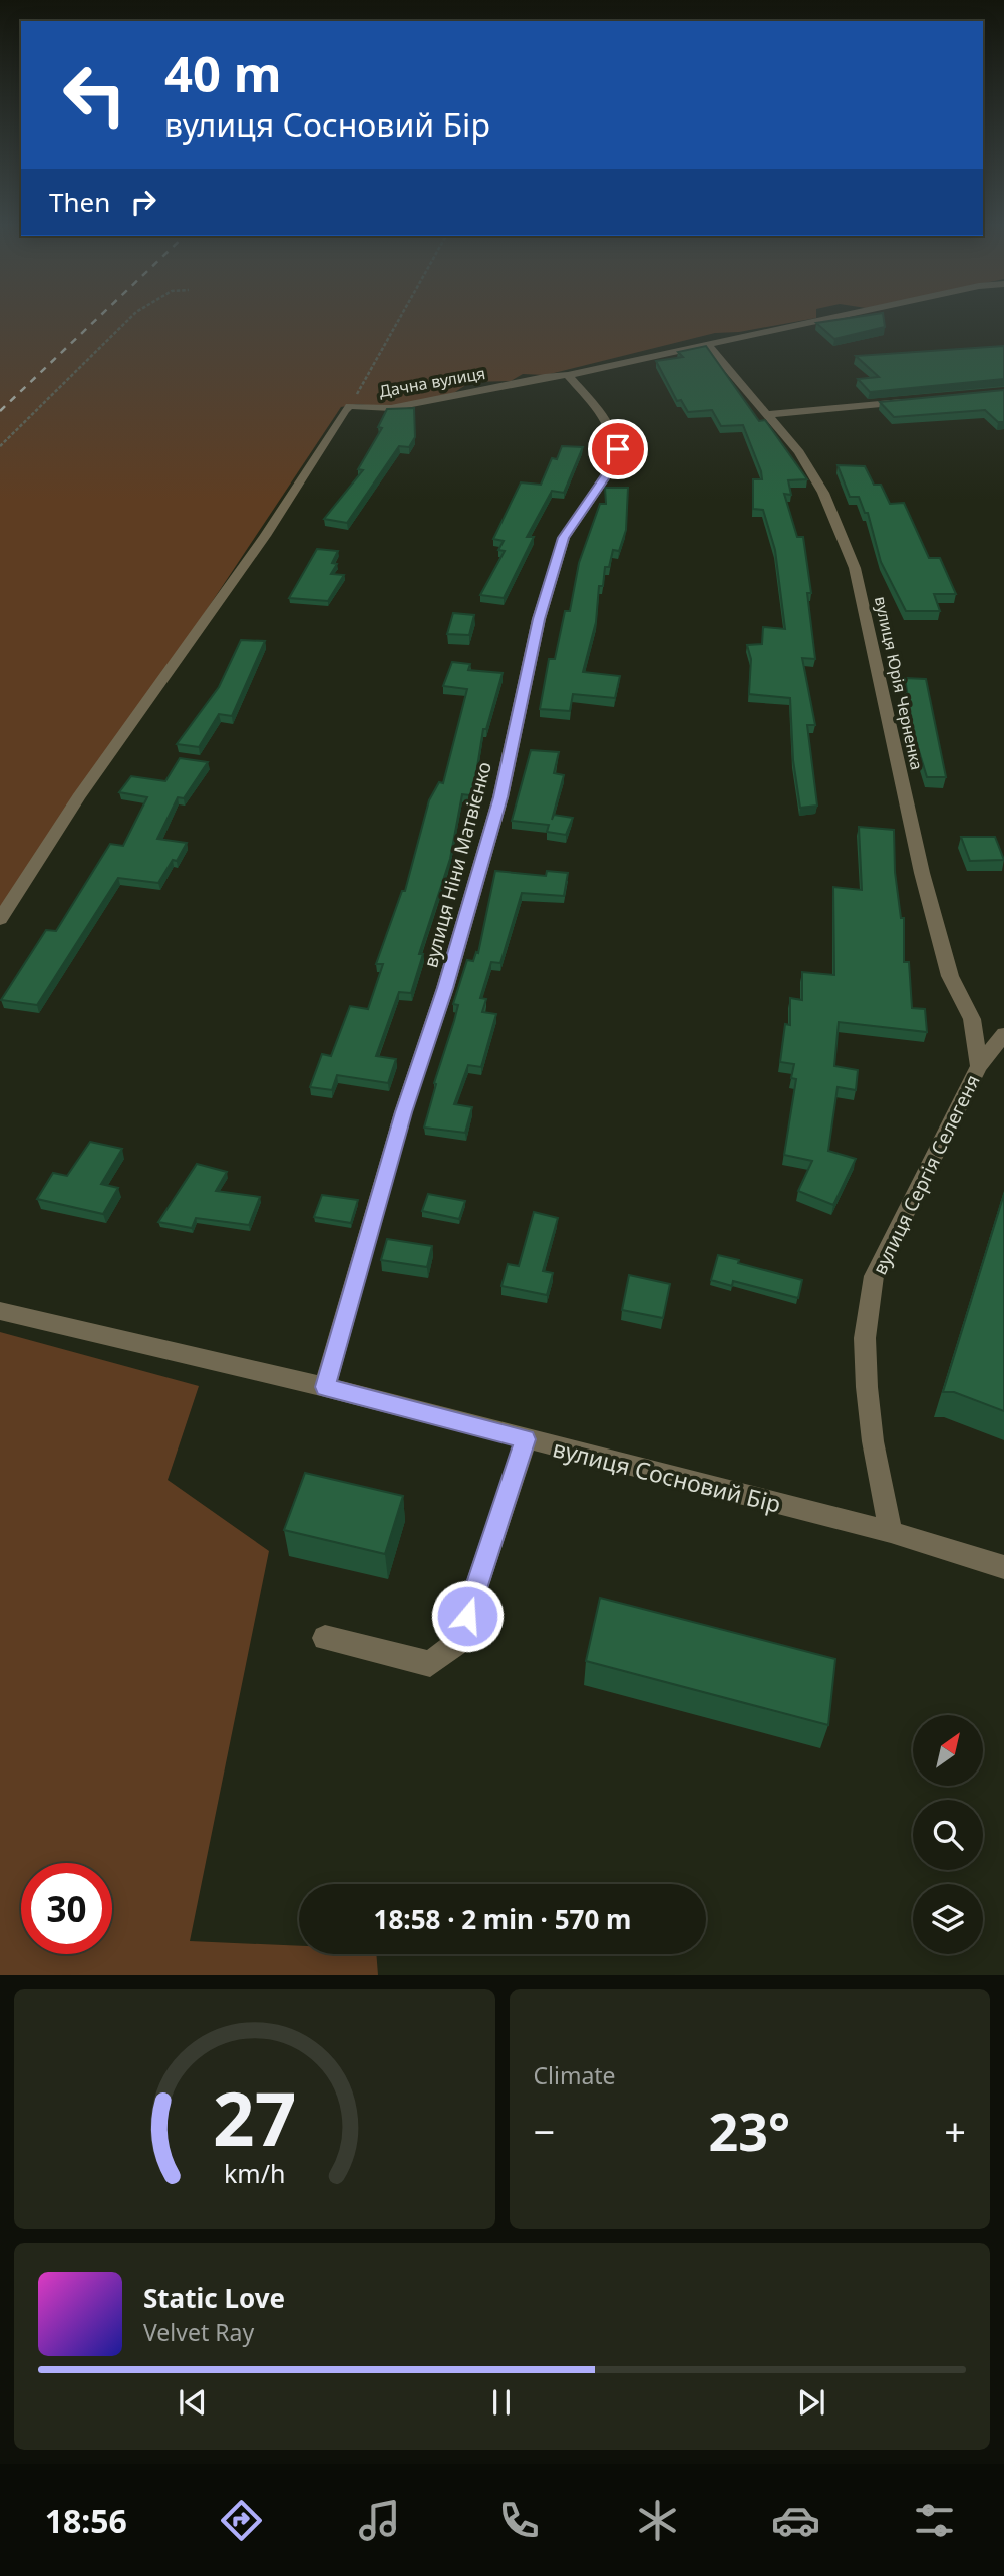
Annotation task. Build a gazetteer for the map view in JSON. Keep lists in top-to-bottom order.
{
  "streets": {
    "street": [
      "Дачна вулиця",
      "вулиця Юрія Черненка",
      "вулиця Ніни Матвієнко",
      "вулиця Сергія Селегеня",
      "вулиця Сосновий Бір"
    ]
  },
  "crossings": [
    ["Дачна вулиця", "вулиця Юрія Черненка"],
    ["Дачна вулиця", "вулиця Ніни Матвієнко"],
    ["вулиця Юрія Черненка", "вулиця Сергія Селегеня"],
    ["вулиця Ніни Матвієнко", "вулиця Сосновий Бір"],
    ["вулиця Сергія Селегеня", "вулиця Сосновий Бір"]
  ],
  "north": "top right",
  "page": {
    "turn": ["40 m", "вулиця Сосновий Бір"],
    "then": "Then",
    "limit": "30",
    "trip": "18:58 · 2 min · 570 m",
    "tile": "Climate",
    "heat": ["−", "23°", "+"],
    "song": ["Static Love", "Velvet Ray"],
    "tabs": "18:56",
    "gauge": ["27", "km/h"]
  }
}
